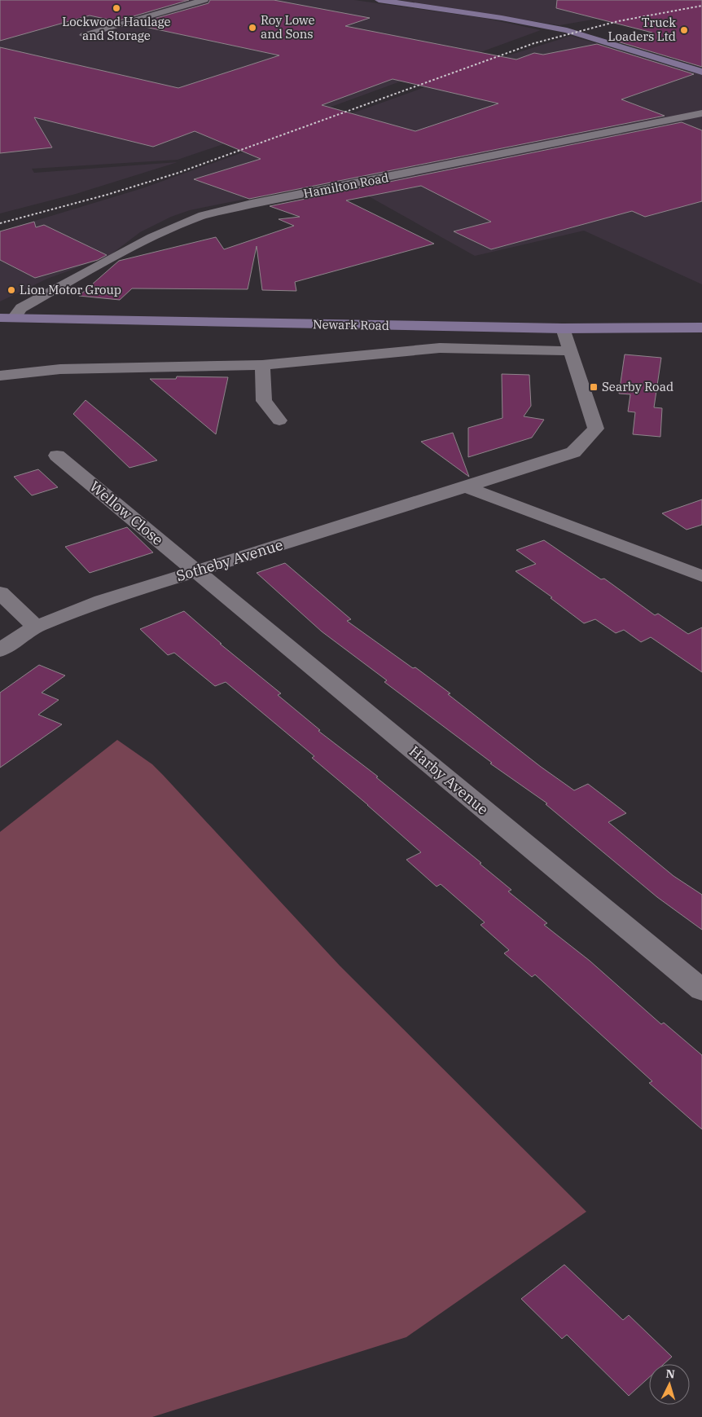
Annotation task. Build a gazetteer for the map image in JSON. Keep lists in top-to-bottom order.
{
  "streets": {
    "main road": ["Newark Road"],
    "street": [
      "Hamilton Road",
      "Wellow Close",
      "Sotheby Avenue",
      "Harby Avenue"
    ]
  },
  "crossings": [
    ["Hamilton Road", "Newark Road"],
    ["Wellow Close", "Sotheby Avenue"],
    ["Wellow Close", "Harby Avenue"],
    ["Sotheby Avenue", "Harby Avenue"]
  ],
  "places": {
    "other": [
      "Lockwood Haulage and Storage",
      "Roy Lowe and Sons",
      "Truck Loaders Ltd",
      "Lion Motor Group"
    ],
    "transit": ["Searby Road"]
  },
  "north": "top"
}
